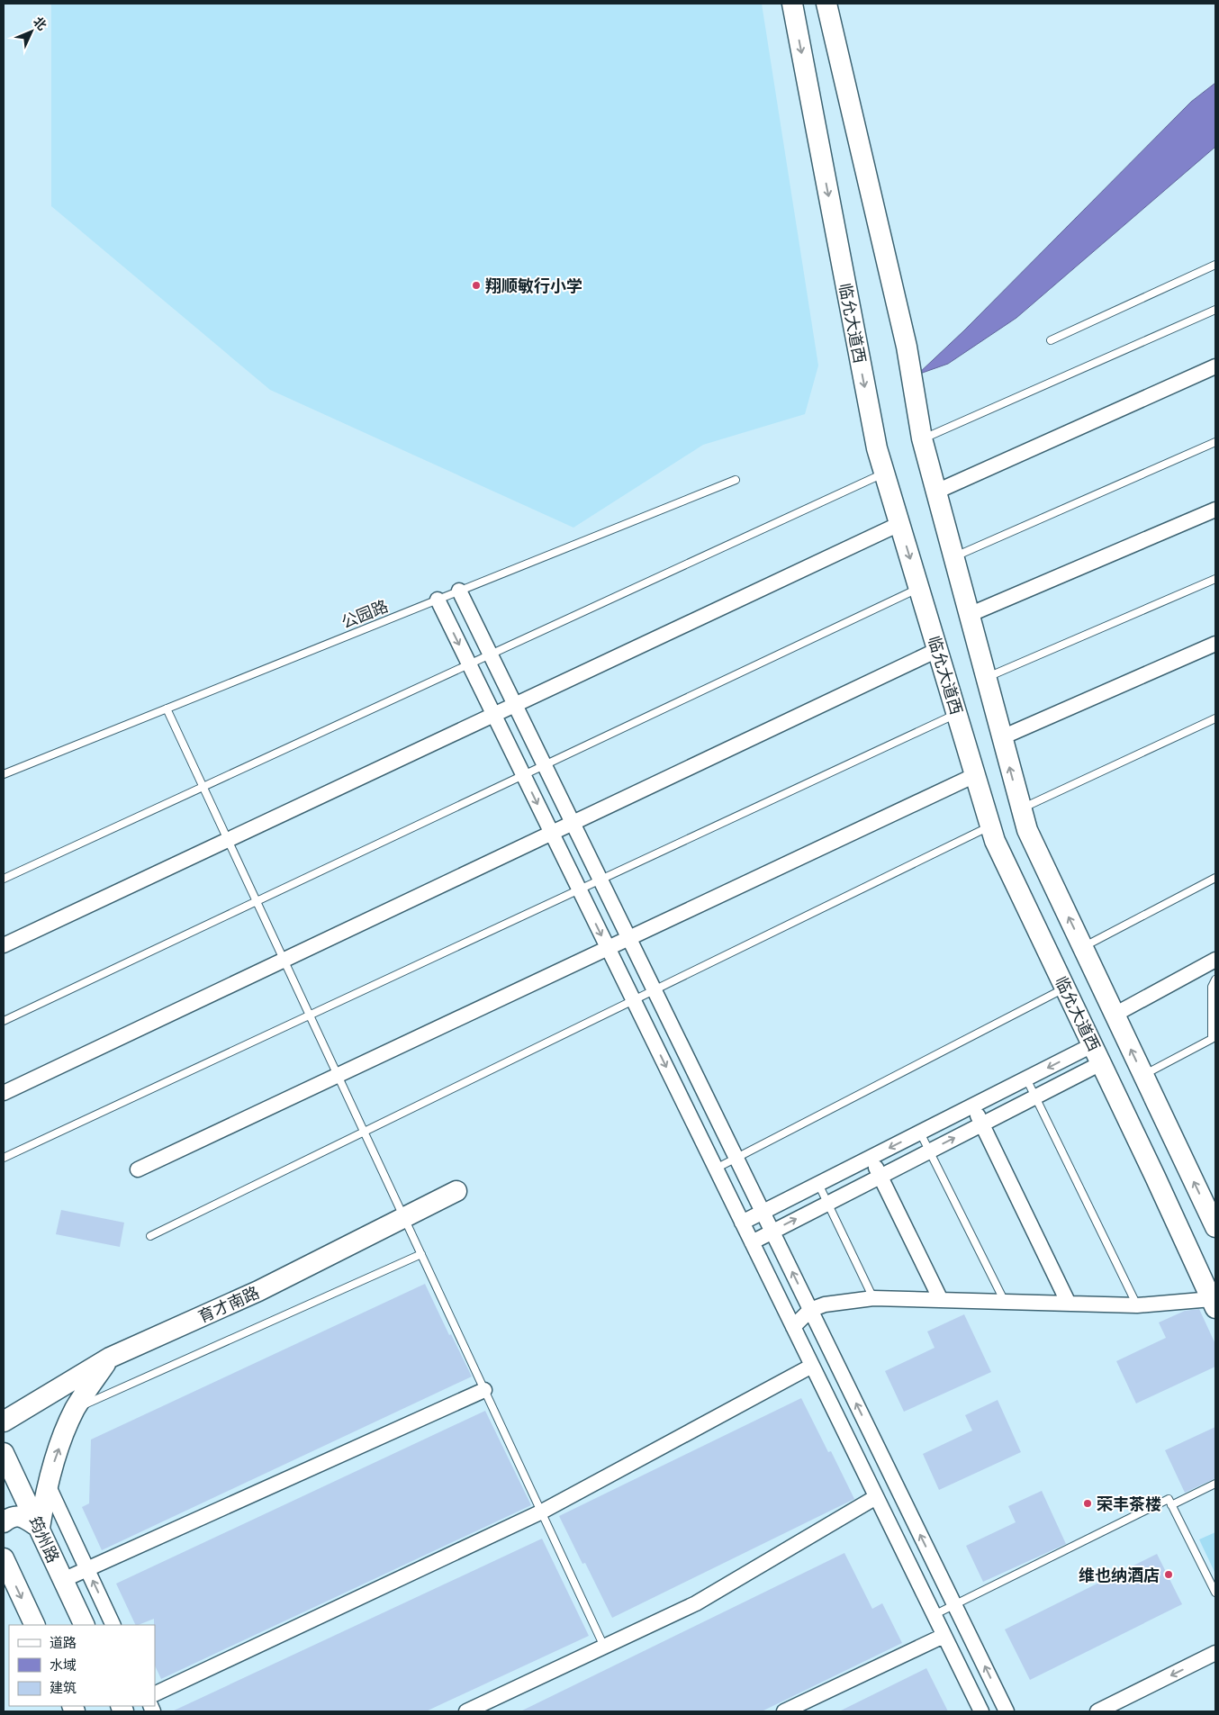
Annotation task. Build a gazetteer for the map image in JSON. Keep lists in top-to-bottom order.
{
  "streets": {
    "main road": ["临允大道西", "育才南路", "筠州路"],
    "lane": ["公园路"]
  },
  "places": ["翔顺敏行小学", "荣丰茶楼", "维也纳酒店"],
  "legend": ["道路", "水域", "建筑"],
  "north": "top right"
}
